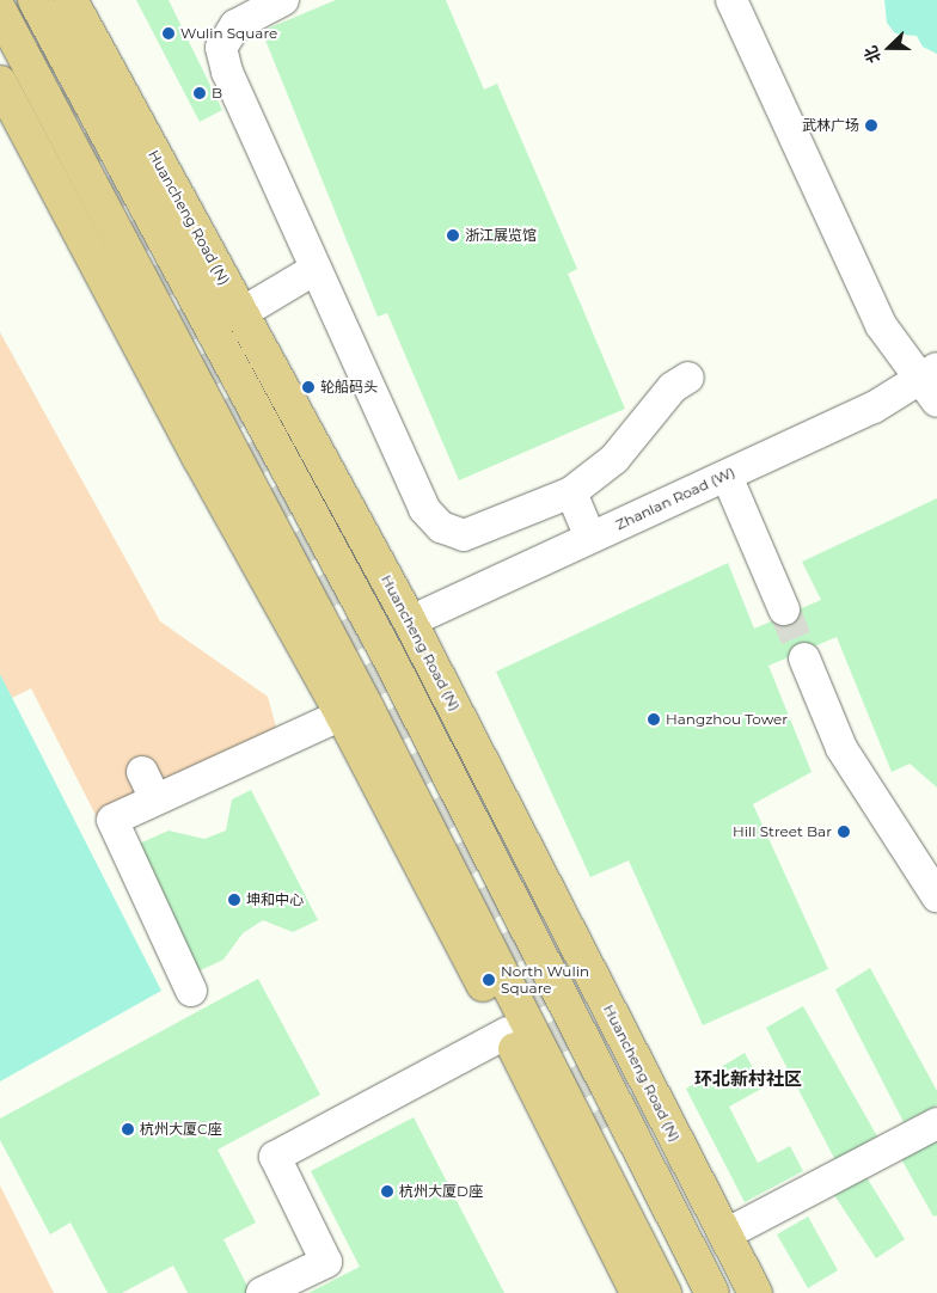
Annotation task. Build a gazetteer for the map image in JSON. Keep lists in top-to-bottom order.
{
  "streets": {
    "main road": ["Huancheng Road (N)"],
    "street": ["Zhanlan Road (W)"]
  },
  "crossings": [
    ["Huancheng Road (N)", "Zhanlan Road (W)"]
  ],
  "districts": ["环北新村社区"],
  "places": [
    "Wulin Square",
    "B",
    "武林广场",
    "浙江展览馆",
    "轮船码头",
    "Hangzhou Tower",
    "Hill Street Bar",
    "坤和中心",
    "North Wulin Square",
    "杭州大厦C座",
    "杭州大厦D座"
  ],
  "north": "left"
}
